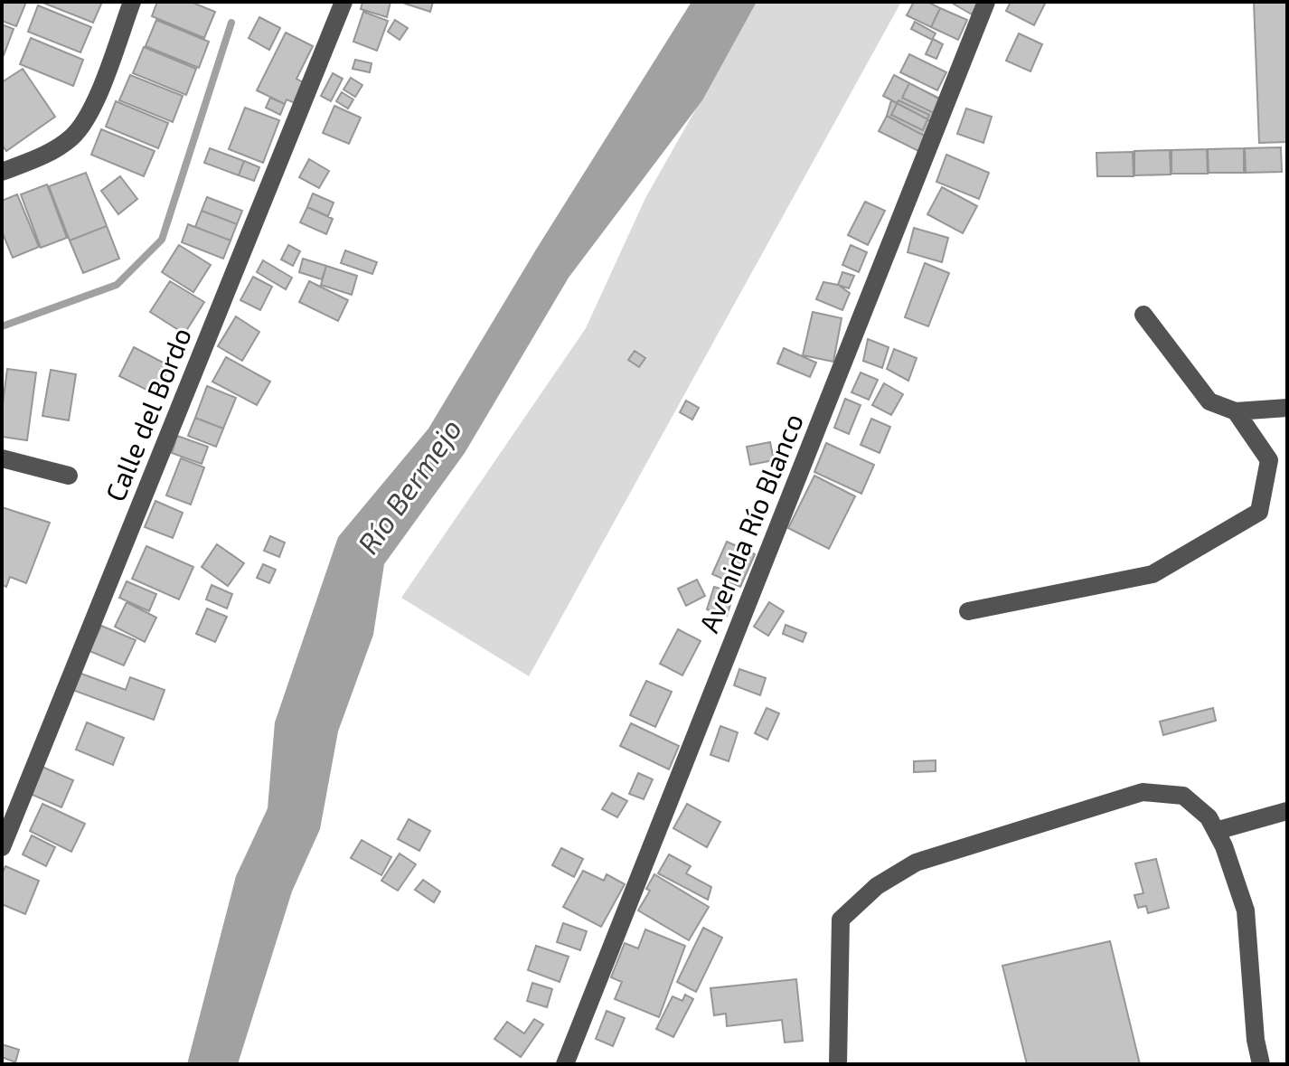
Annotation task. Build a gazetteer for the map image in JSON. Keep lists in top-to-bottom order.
{
  "streets": {
    "street": ["Calle del Bordo", "Avenida Río Blanco"]
  },
  "water": ["Río Bermejo"]
}
